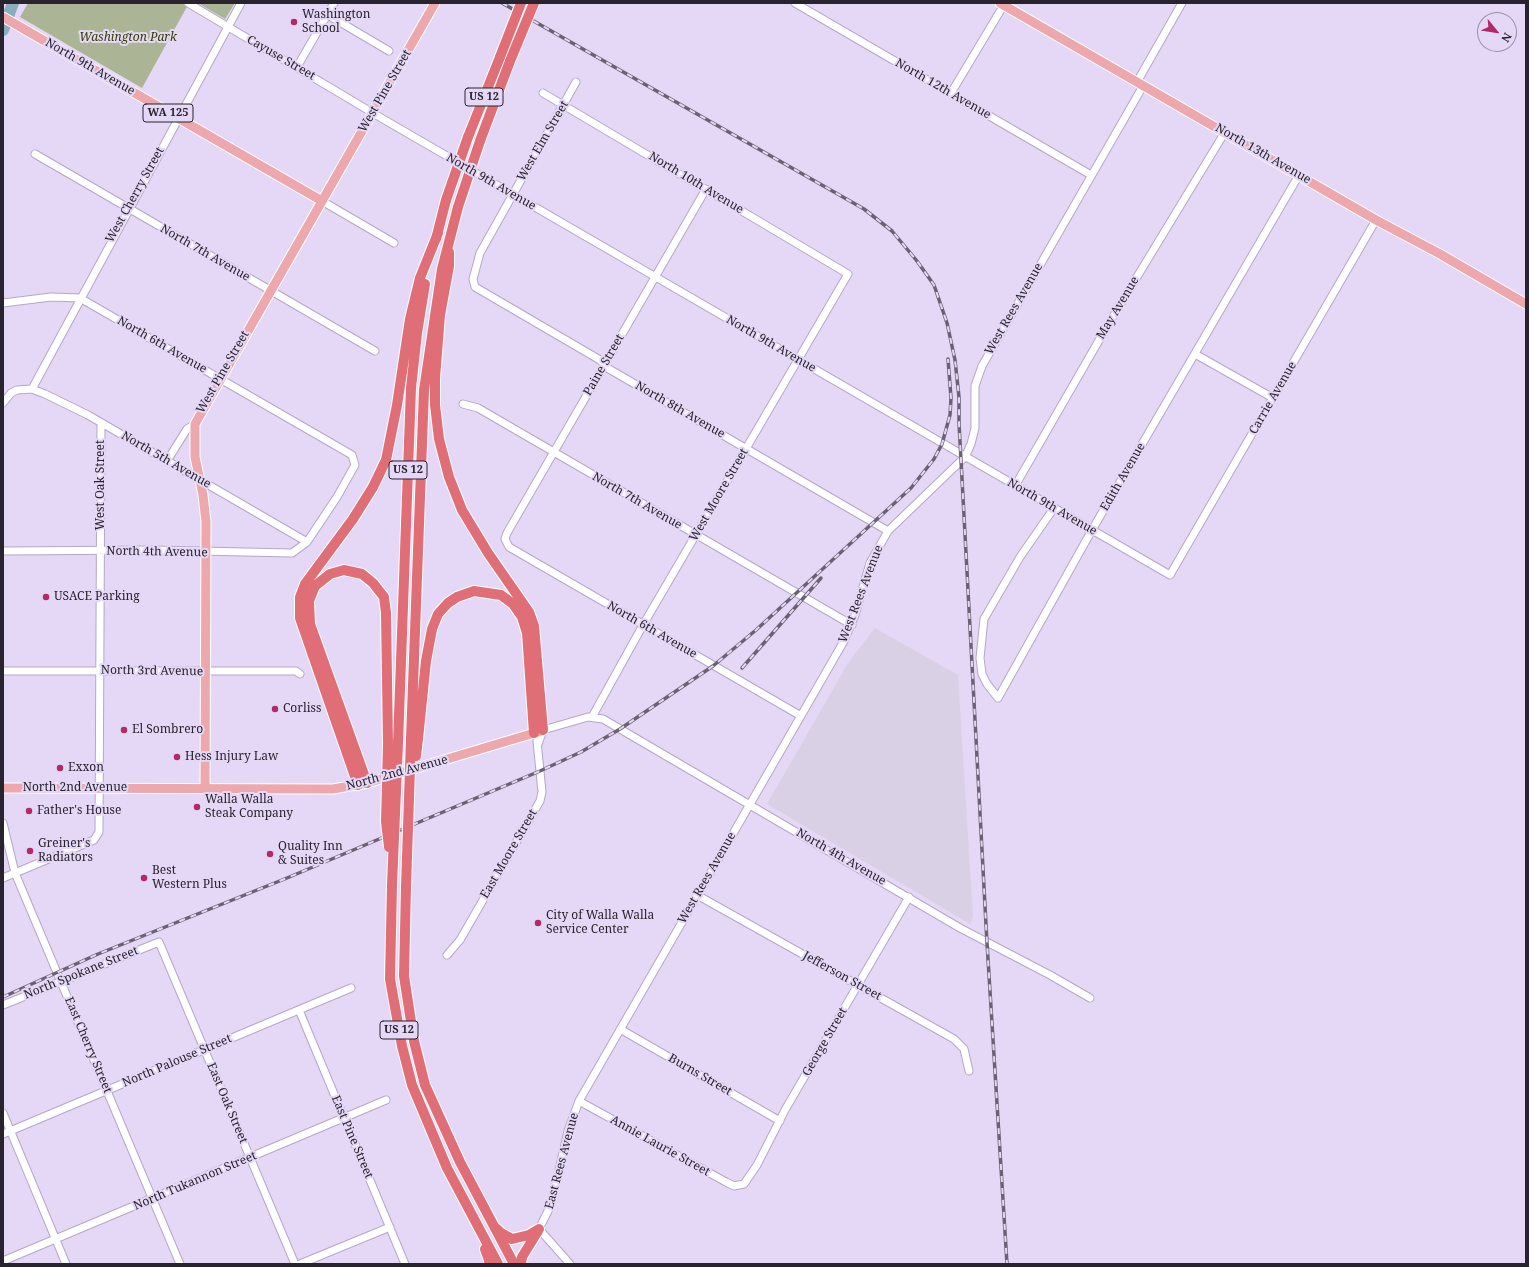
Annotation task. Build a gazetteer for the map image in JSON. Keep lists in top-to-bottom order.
{
  "streets": {
    "highway": ["US 12"],
    "main road": [
      "North 9th Avenue",
      "West Pine Street",
      "WA 125",
      "North 13th Avenue",
      "North 2nd Avenue"
    ],
    "street": [
      "Cayuse Street",
      "North 12th Avenue",
      "West Elm Street",
      "North 10th Avenue",
      "West Cherry Street",
      "North 7th Avenue",
      "May Avenue",
      "West Rees Avenue",
      "North 6th Avenue",
      "Paine Street",
      "Carrie Avenue",
      "North 8th Avenue",
      "North 5th Avenue",
      "Edith Avenue",
      "West Oak Street",
      "West Moore Street",
      "North 4th Avenue",
      "North 3rd Avenue",
      "East Moore Street",
      "North Spokane Street",
      "Jefferson Street",
      "George Street",
      "East Cherry Street",
      "North Palouse Street",
      "Burns Street",
      "East Oak Street",
      "East Pine Street",
      "Annie Laurie Street",
      "East Rees Avenue",
      "North Tukannon Street"
    ]
  },
  "crossings": [
    ["Cayuse Street", "North 9th Avenue"],
    ["Cayuse Street", "West Pine Street"],
    ["Cayuse Street", "West Cherry Street"],
    ["North 9th Avenue", "West Pine Street"],
    ["North 9th Avenue", "West Elm Street"],
    ["North 9th Avenue", "West Cherry Street"],
    ["North 9th Avenue", "May Avenue"],
    ["North 9th Avenue", "West Rees Avenue"],
    ["North 9th Avenue", "Paine Street"],
    ["North 9th Avenue", "Carrie Avenue"],
    ["North 9th Avenue", "Edith Avenue"],
    ["North 9th Avenue", "West Moore Street"],
    ["North 12th Avenue", "West Rees Avenue"],
    ["West Pine Street", "North 7th Avenue"],
    ["West Pine Street", "North 6th Avenue"],
    ["West Pine Street", "North 5th Avenue"],
    ["West Pine Street", "North 4th Avenue"],
    ["West Pine Street", "North 3rd Avenue"],
    ["West Pine Street", "North 2nd Avenue"],
    ["West Elm Street", "North 10th Avenue"],
    ["West Elm Street", "North 8th Avenue"],
    ["North 13th Avenue", "May Avenue"],
    ["North 13th Avenue", "West Rees Avenue"],
    ["North 13th Avenue", "Carrie Avenue"],
    ["North 13th Avenue", "Edith Avenue"],
    ["North 10th Avenue", "Paine Street"],
    ["North 10th Avenue", "West Moore Street"],
    ["West Cherry Street", "North 7th Avenue"],
    ["West Cherry Street", "North 6th Avenue"],
    ["West Cherry Street", "North 5th Avenue"],
    ["North 7th Avenue", "West Rees Avenue"],
    ["North 7th Avenue", "Paine Street"],
    ["North 7th Avenue", "West Moore Street"],
    ["West Rees Avenue", "North 6th Avenue"],
    ["West Rees Avenue", "North 8th Avenue"],
    ["West Rees Avenue", "North 4th Avenue"],
    ["West Rees Avenue", "Jefferson Street"],
    ["West Rees Avenue", "Burns Street"],
    ["West Rees Avenue", "East Rees Avenue"],
    ["North 6th Avenue", "Paine Street"],
    ["North 6th Avenue", "North 5th Avenue"],
    ["North 6th Avenue", "West Moore Street"],
    ["North 6th Avenue", "North 4th Avenue"],
    ["Paine Street", "North 8th Avenue"],
    ["North 8th Avenue", "West Moore Street"],
    ["North 5th Avenue", "West Oak Street"],
    ["North 5th Avenue", "North 4th Avenue"],
    ["West Oak Street", "North 4th Avenue"],
    ["West Oak Street", "North 3rd Avenue"],
    ["West Oak Street", "North 2nd Avenue"],
    ["West Moore Street", "North 4th Avenue"],
    ["West Moore Street", "North 2nd Avenue"],
    ["North 4th Avenue", "North 2nd Avenue"],
    ["North 4th Avenue", "George Street"],
    ["North 2nd Avenue", "East Moore Street"],
    ["North Spokane Street", "East Cherry Street"],
    ["North Spokane Street", "East Oak Street"],
    ["Jefferson Street", "George Street"],
    ["George Street", "Burns Street"],
    ["George Street", "Annie Laurie Street"],
    ["East Cherry Street", "North Palouse Street"],
    ["East Cherry Street", "North Tukannon Street"],
    ["North Palouse Street", "East Oak Street"],
    ["North Palouse Street", "East Pine Street"],
    ["Burns Street", "East Rees Avenue"],
    ["East Oak Street", "North Tukannon Street"],
    ["East Pine Street", "North Tukannon Street"],
    ["Annie Laurie Street", "East Rees Avenue"]
  ],
  "parks": ["Washington Park"],
  "places": [
    "Washington School",
    "USACE Parking",
    "Corliss",
    "El Sombrero",
    "Hess Injury Law",
    "Exxon",
    "Walla Walla Steak Company",
    "Father's House",
    "Greiner's Radiators",
    "Quality Inn & Suites",
    "Best Western Plus",
    "City of Walla Walla Service Center"
  ],
  "north": "bottom right"
}
